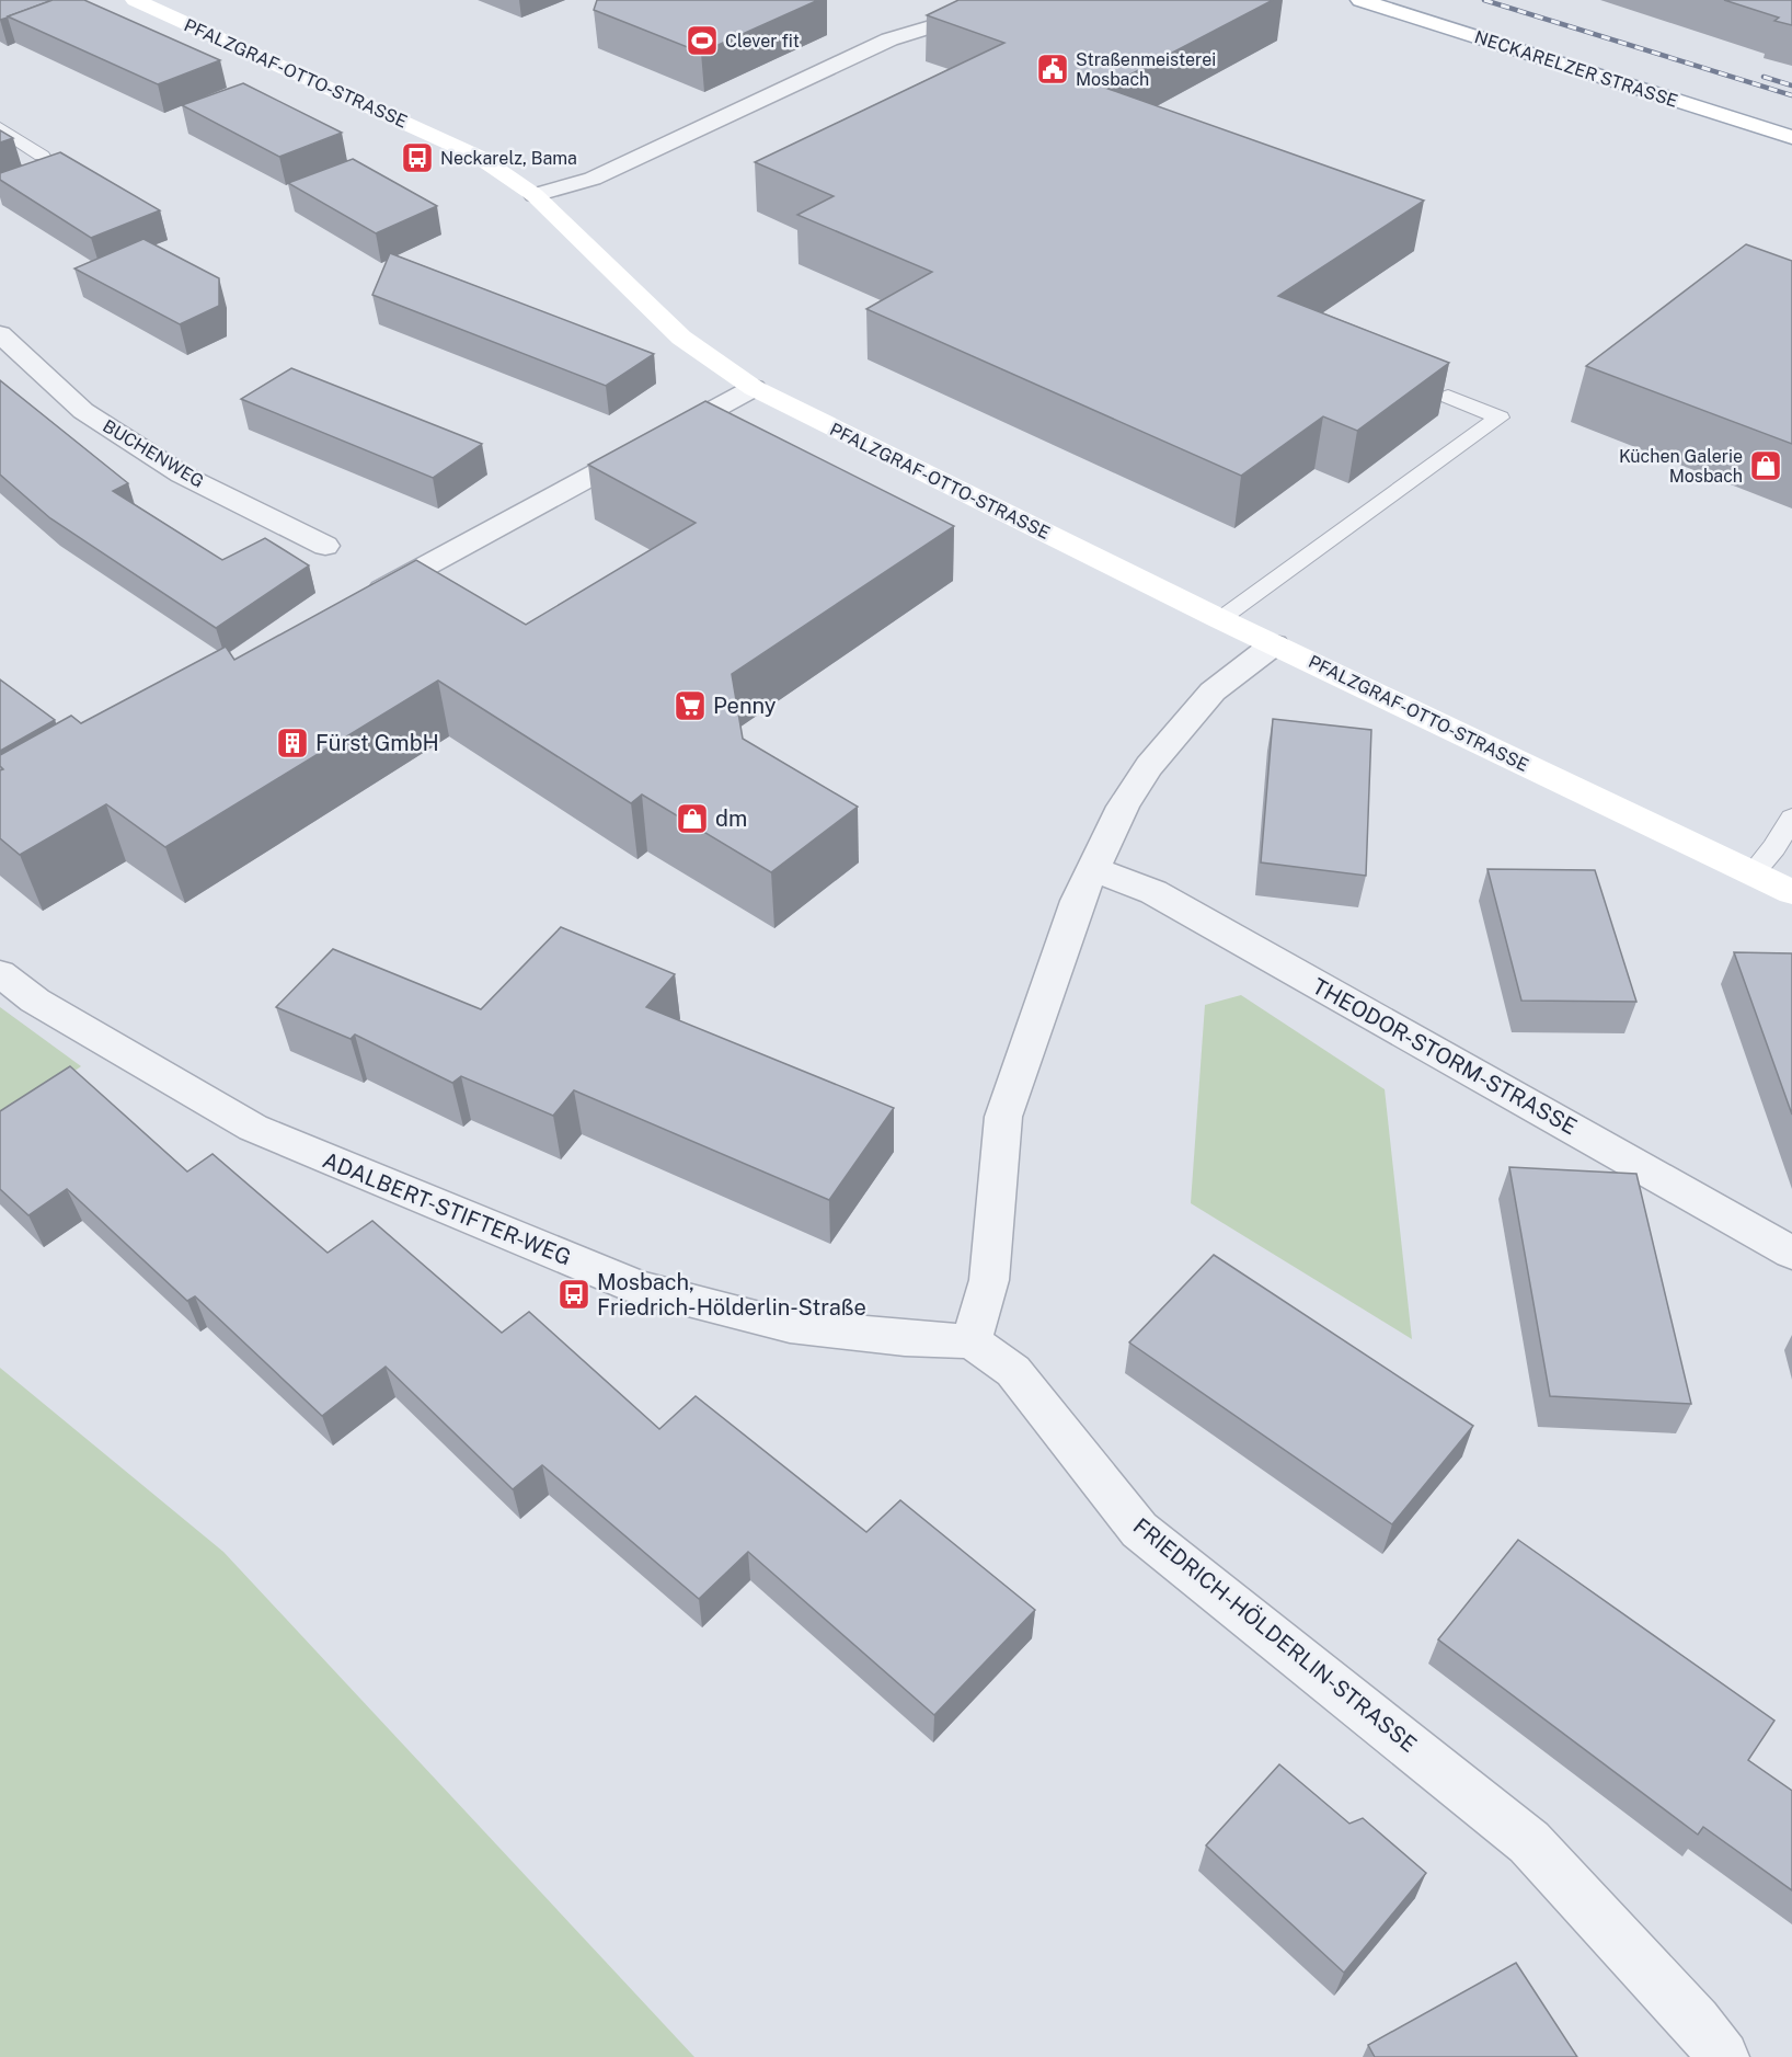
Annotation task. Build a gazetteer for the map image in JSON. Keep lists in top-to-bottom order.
{
  "streets": {
    "street": [
      "NECKARELZER STRASSE",
      "PFALZGRAF-OTTO-STRASSE",
      "BUCHENWEG",
      "THEODOR-STORM-STRASSE",
      "ADALBERT-STIFTER-WEG",
      "FRIEDRICH-HÖLDERLIN-STRASSE"
    ]
  },
  "crossings": [
    ["ADALBERT-STIFTER-WEG", "FRIEDRICH-HÖLDERLIN-STRASSE"]
  ],
  "places": {
    "sports": ["Clever fit"],
    "public building": ["Straßenmeisterei Mosbach"],
    "bus stop": ["Neckarelz, Bama", "Mosbach, Friedrich-Hölderlin-Straße"],
    "shop": ["Küchen Galerie Mosbach", "dm"],
    "supermarket": ["Penny"],
    "building": ["Fürst GmbH"]
  }
}
